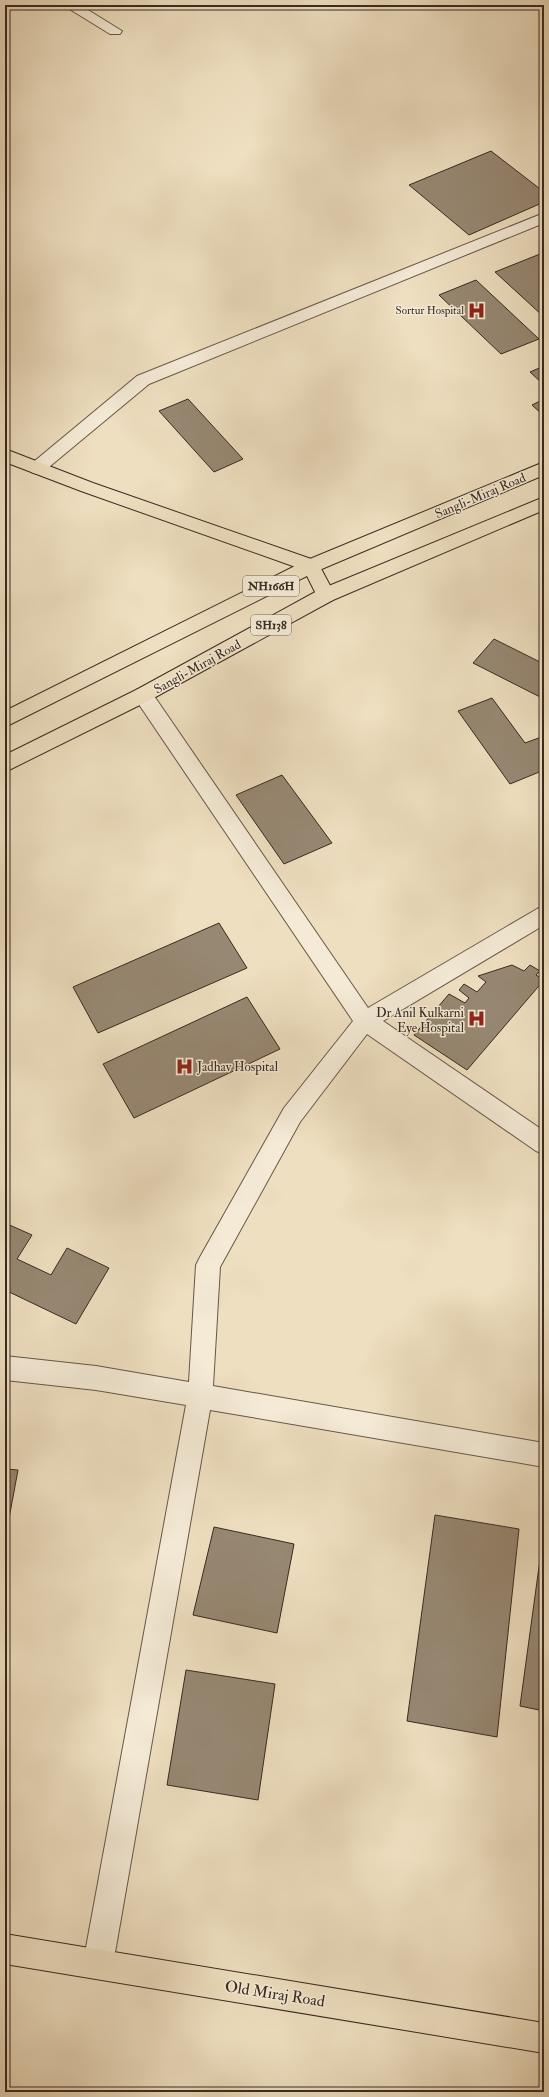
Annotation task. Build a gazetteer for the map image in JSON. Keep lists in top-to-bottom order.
{
  "streets": {
    "main road": [
      "Sangli-Miraj Road",
      "NH166H",
      "SH138",
      "Old Miraj Road"
    ]
  },
  "places": {
    "hospital": ["Sortur Hospital", "Dr Anil Kulkarni Eye Hospital", "Jadhav Hospital"]
  }
}
